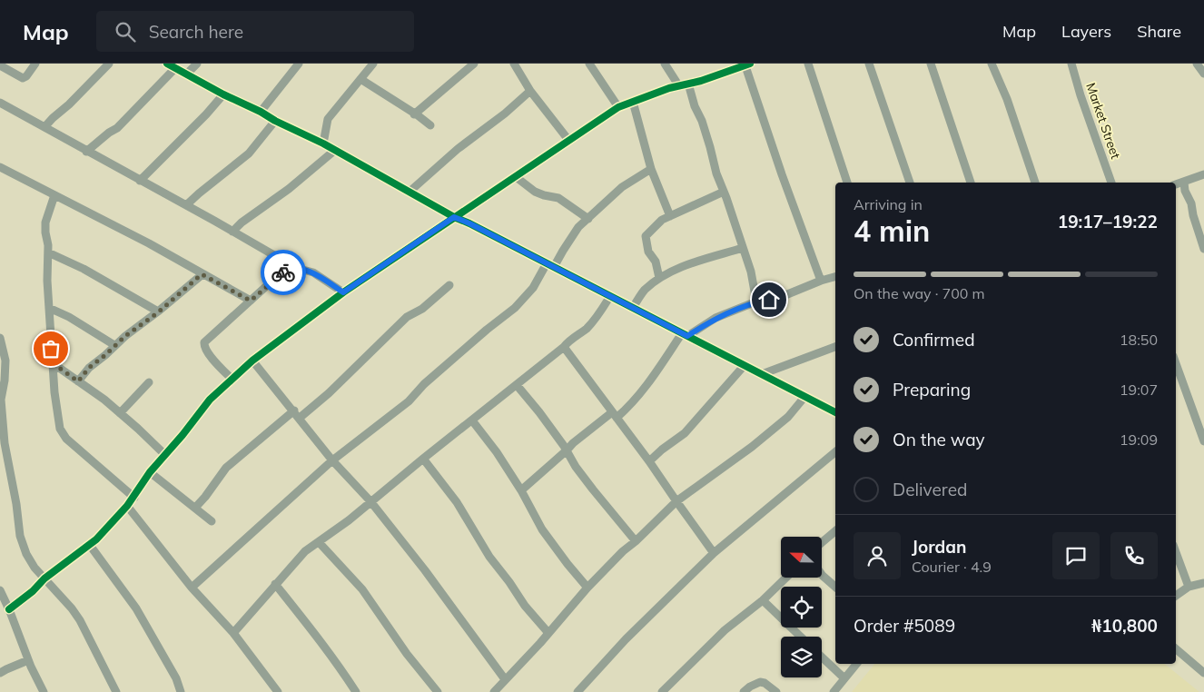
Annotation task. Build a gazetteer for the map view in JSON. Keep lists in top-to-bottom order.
{
  "streets": {
    "street": ["Market Street"]
  },
  "north": "left",
  "page": {
    "header": "Map",
    "search": "Search here",
    "nav": ["Map", "Layers", "Share"],
    "heading": ["4 min", "Arriving in", "19:17–19:22"],
    "panel": [
      "Jordan",
      "Courier · 4.9",
      "Order #5089",
      "₦10,800"
    ],
    "bar": "On the way · 700 m",
    "list": [
      ["Confirmed", "18:50"],
      ["Preparing", "19:07"],
      ["On the way", "19:09"],
      "Delivered"
    ]
  }
}
